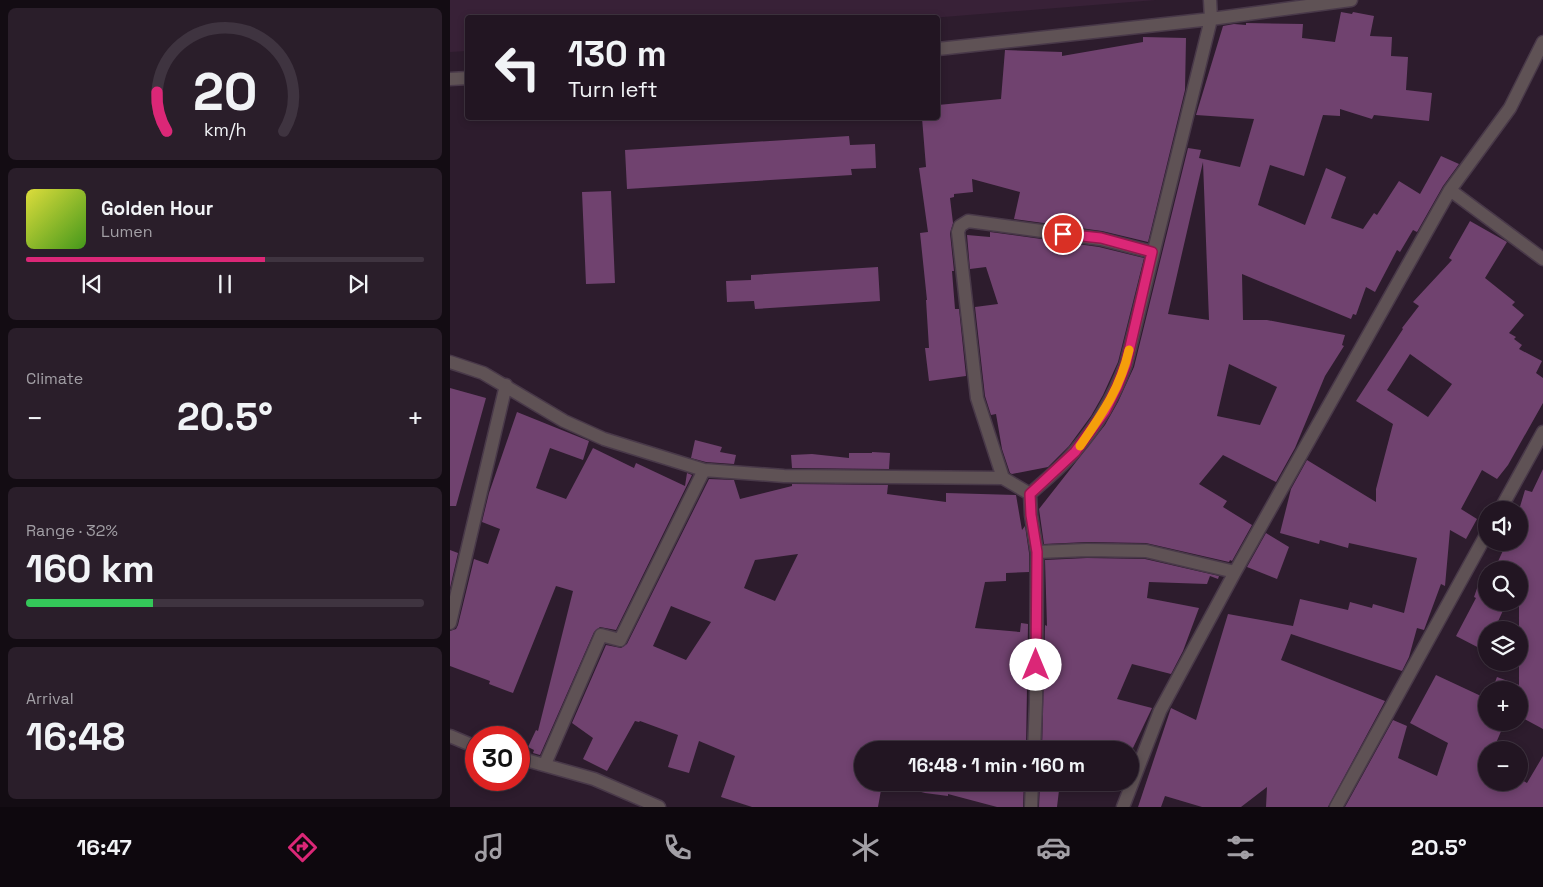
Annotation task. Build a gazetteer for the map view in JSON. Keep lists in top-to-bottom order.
{
  "page": {
    "turn": ["130 m", "Turn left"],
    "song": ["Golden Hour", "Lumen"],
    "tile": [
      "Climate",
      ["Range · 32%", "160 km"],
      ["Arrival", "16:48"]
    ],
    "heat": ["−", "20.5°", "+"],
    "map_buttons": ["+", "−"],
    "limit": "30",
    "trip": "16:48 · 1 min · 160 m",
    "tabs": ["16:47", "20.5°"],
    "gauge": ["20", "km/h"]
  }
}
